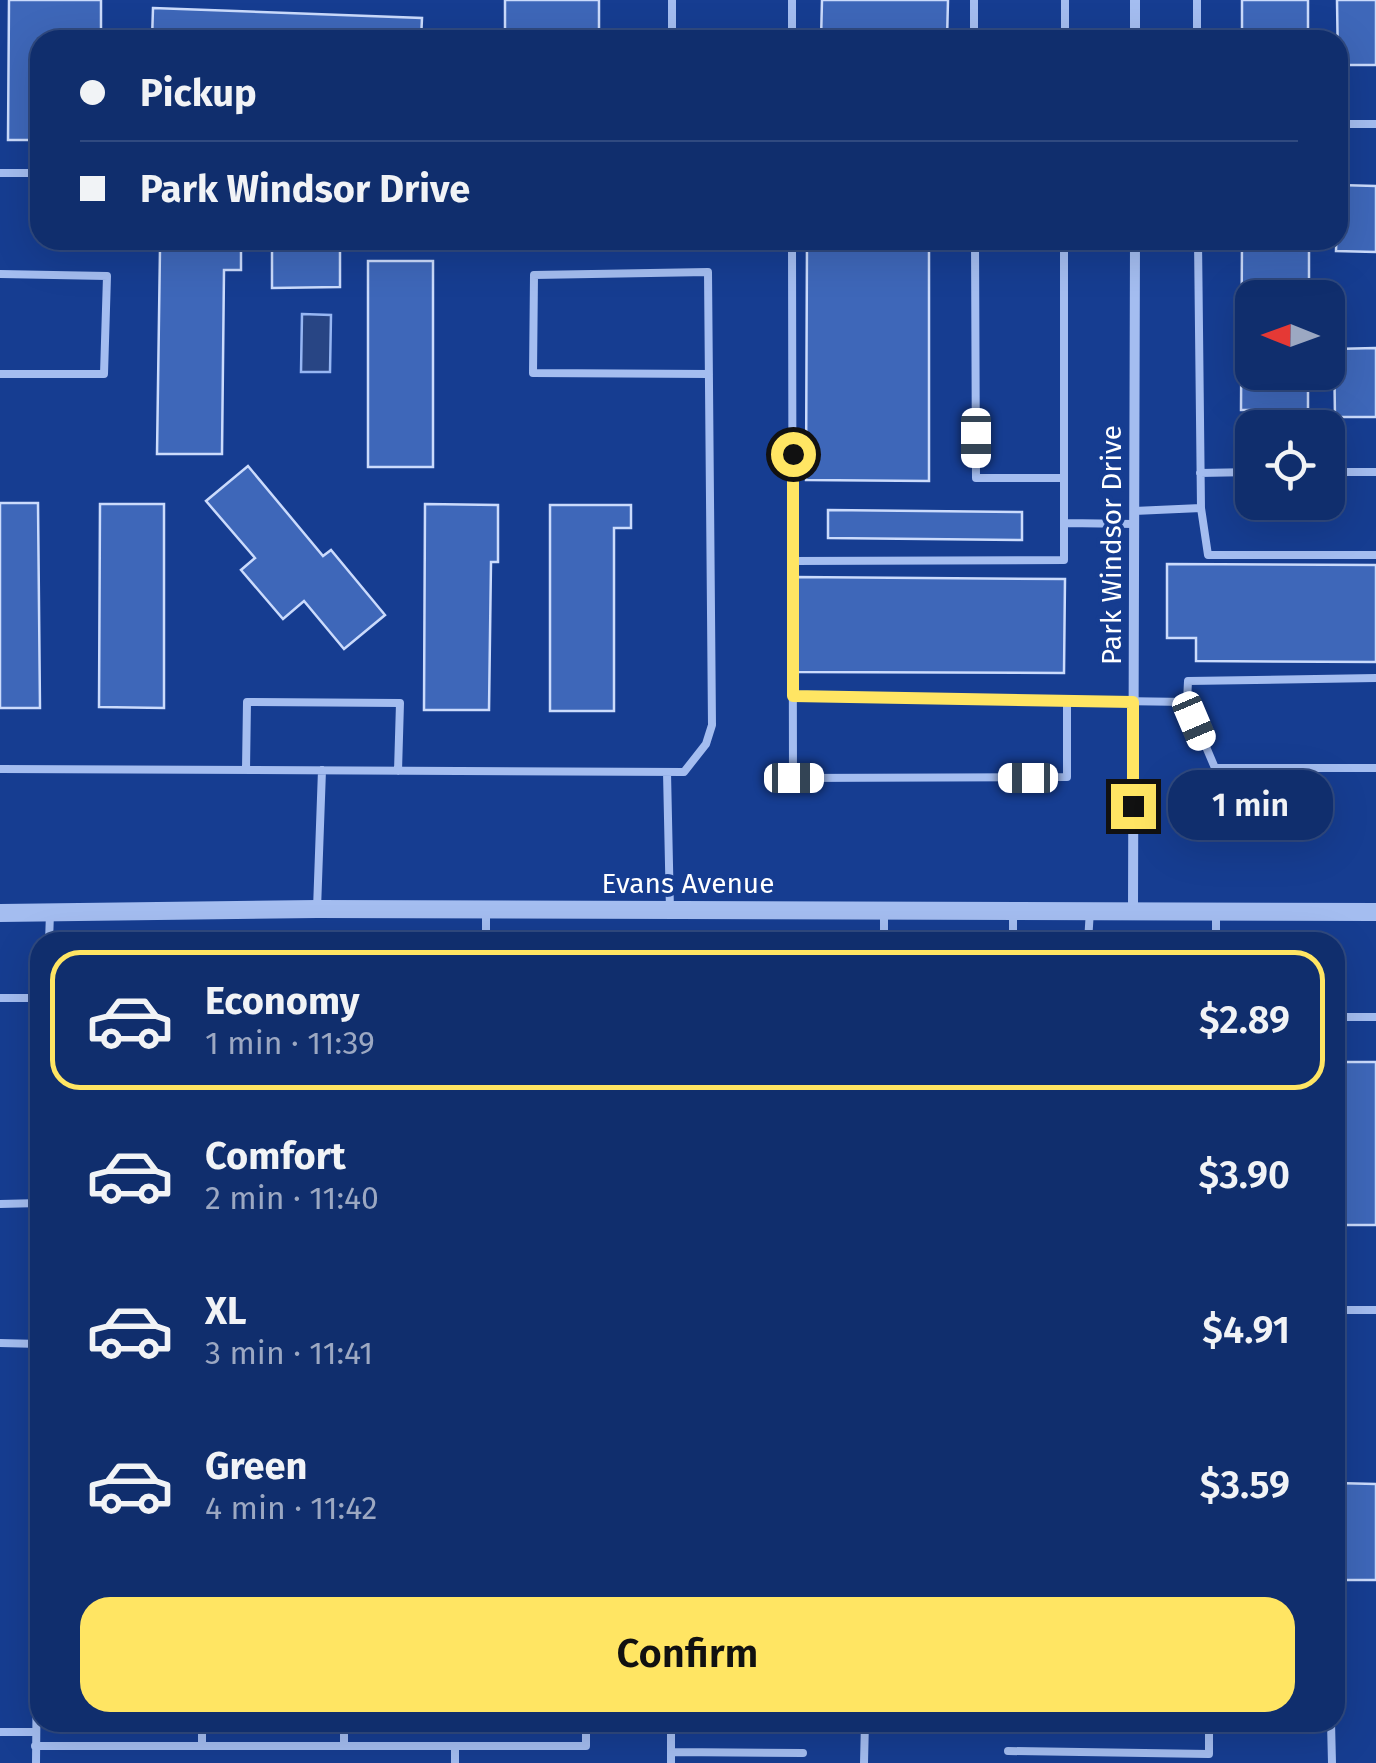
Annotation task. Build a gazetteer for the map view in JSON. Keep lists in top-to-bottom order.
{
  "streets": {
    "street": ["Park Windsor Drive", "Evans Avenue"]
  },
  "crossings": [
    ["Park Windsor Drive", "Evans Avenue"]
  ],
  "north": "left",
  "page": {
    "banner": ["Pickup", "Park Windsor Drive"],
    "bubble": "1 min",
    "list": [
      {
        "name": "Economy",
        "note": "1 min · 11:39",
        "value": "$2.89"
      },
      {
        "name": "Comfort",
        "note": "2 min · 11:40",
        "value": "$3.90"
      },
      {
        "name": "XL",
        "note": "3 min · 11:41",
        "value": "$4.91"
      },
      {
        "name": "Green",
        "note": "4 min · 11:42",
        "value": "$3.59"
      }
    ],
    "buttons": "Confirm"
  }
}
